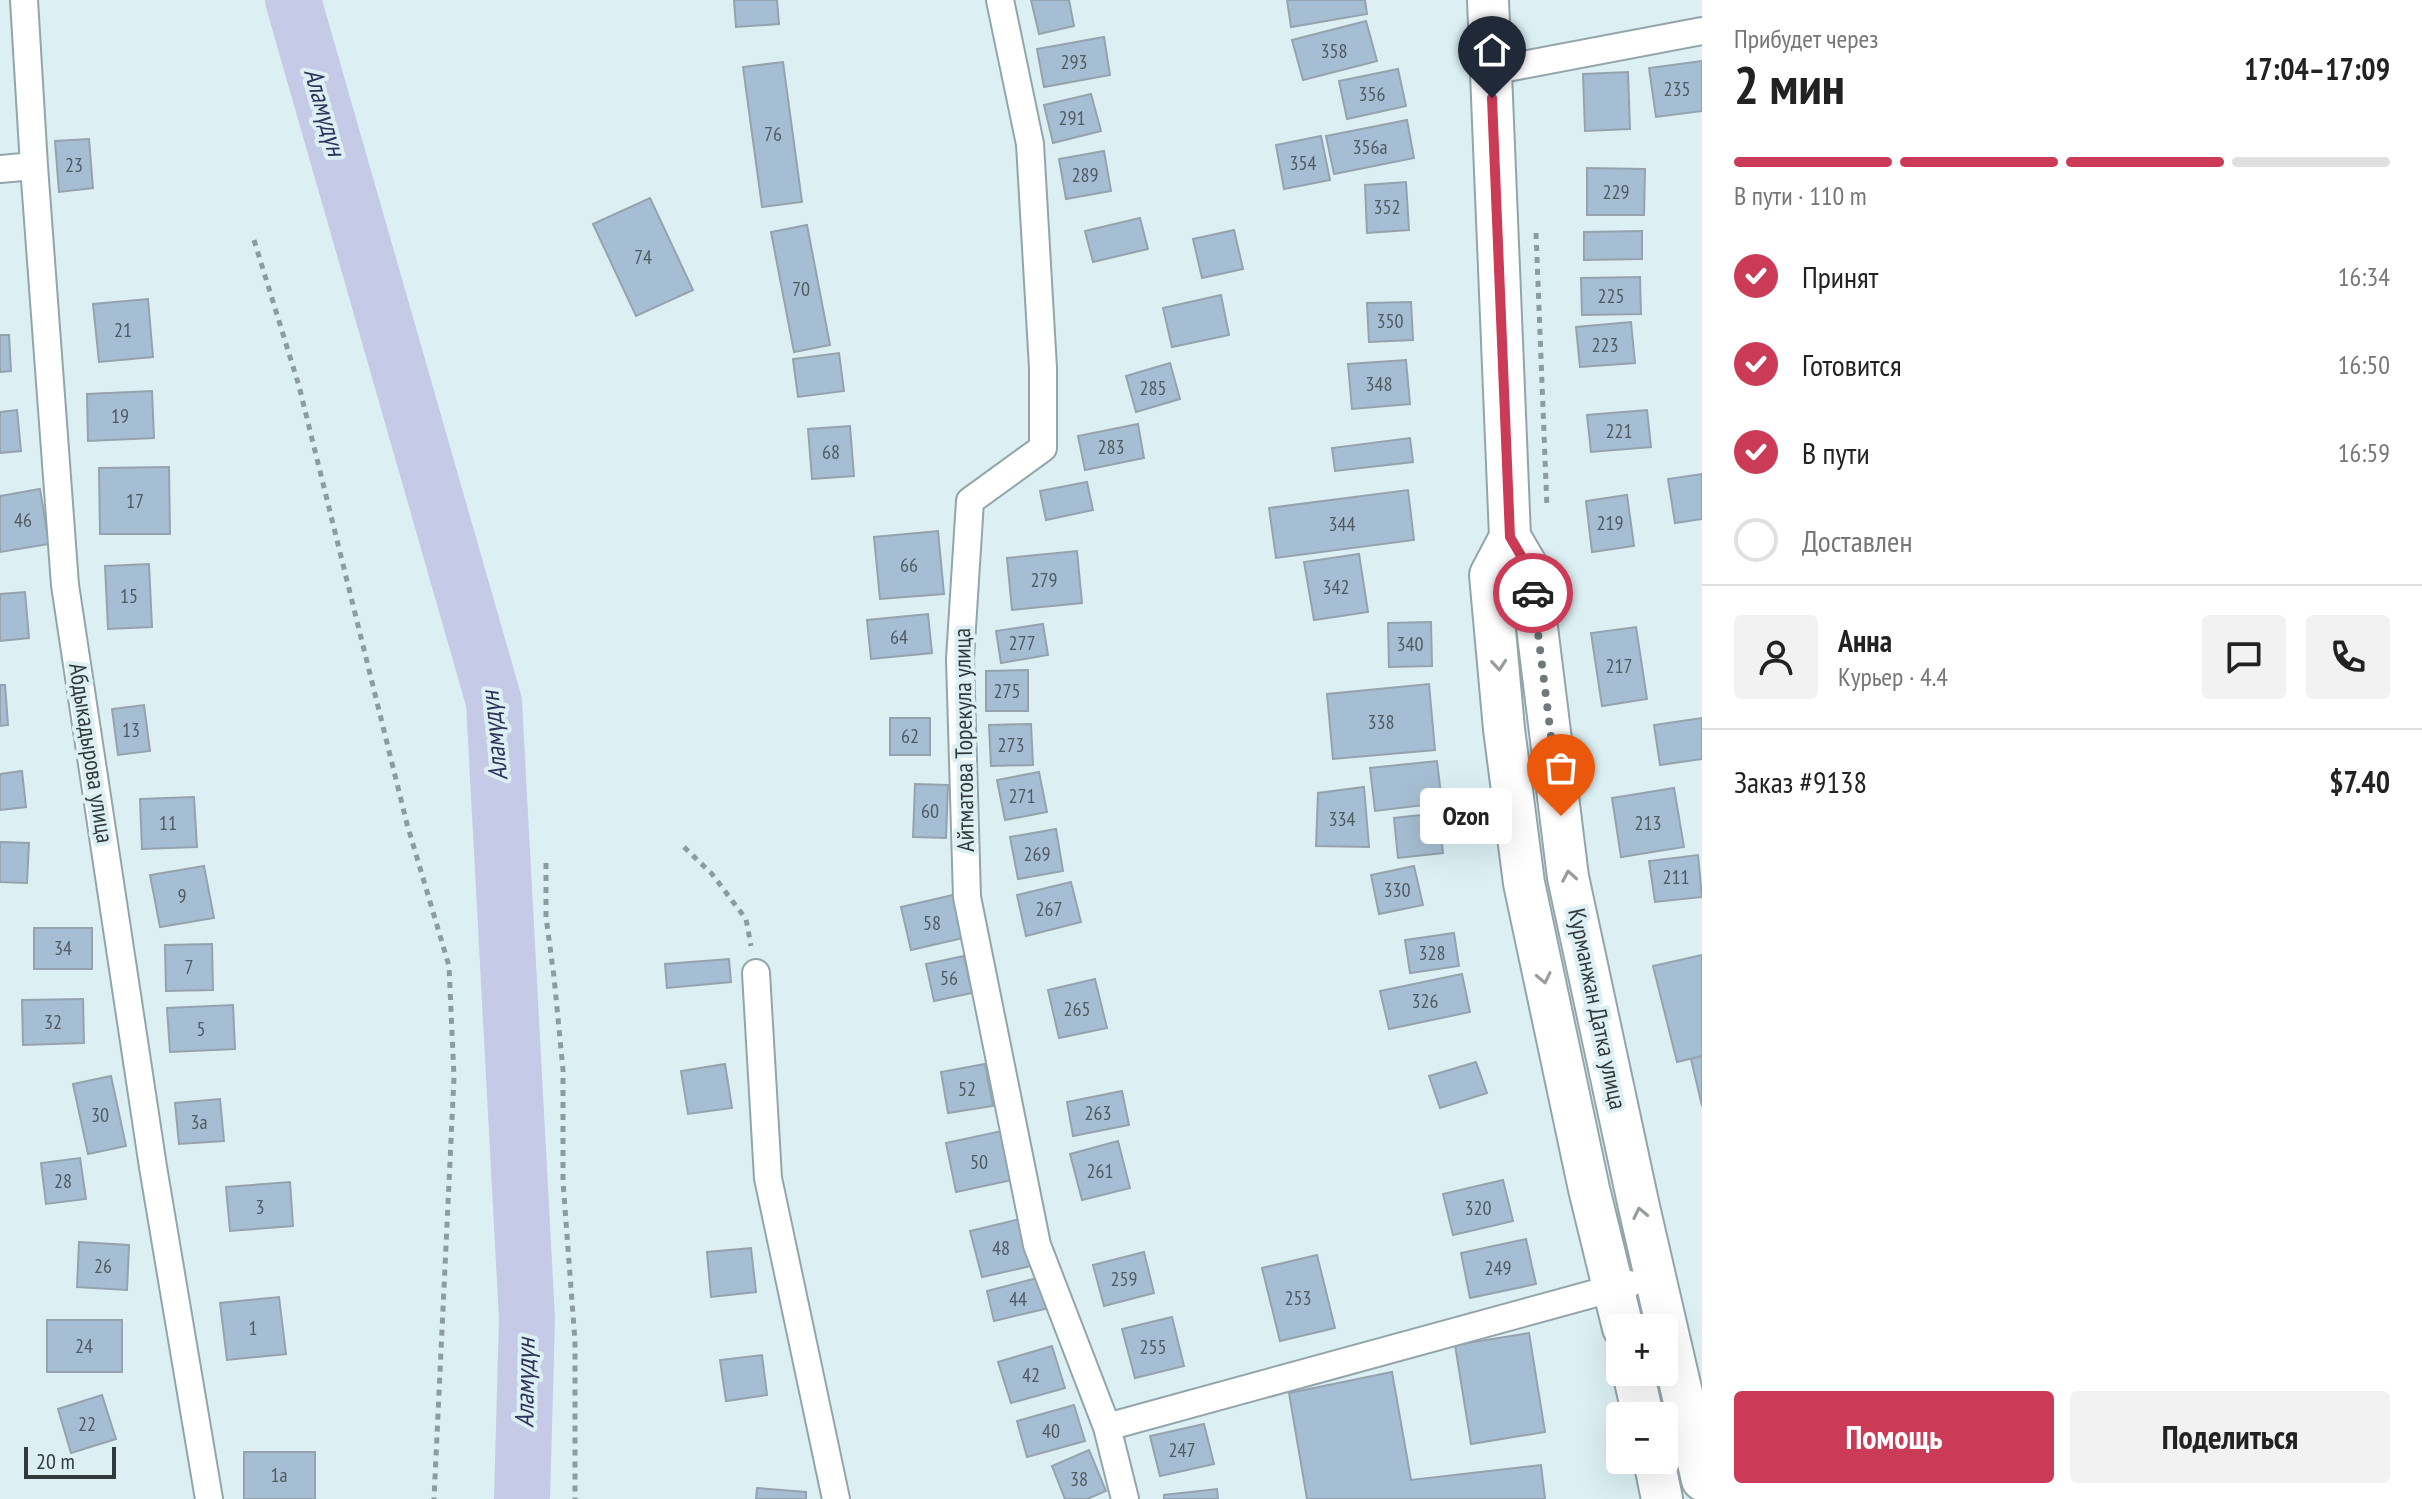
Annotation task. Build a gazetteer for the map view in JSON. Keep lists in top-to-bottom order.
{
  "streets": {
    "main road": ["Курманжан Датка улица"],
    "street": ["Айтматова Торекула улица", "Абдыкадырова улица"]
  },
  "water": ["Аламүдүн"],
  "places": ["Ozon"],
  "house_numbers": [
    "358",
    "293",
    "235",
    "356",
    "291",
    "76",
    "356a",
    "354",
    "23",
    "289",
    "229",
    "352",
    "74",
    "70",
    "225",
    "350",
    "21",
    "223",
    "348",
    "285",
    "19",
    "221",
    "283",
    "68",
    "17",
    "46",
    "219",
    "344",
    "66",
    "279",
    "342",
    "15",
    "64",
    "277",
    "340",
    "217",
    "275",
    "338",
    "13",
    "62",
    "273",
    "271",
    "60",
    "334",
    "11",
    "213",
    "269",
    "211",
    "330",
    "9",
    "267",
    "58",
    "34",
    "328",
    "7",
    "56",
    "326",
    "265",
    "32",
    "5",
    "52",
    "263",
    "30",
    "3a",
    "50",
    "261",
    "28",
    "3",
    "320",
    "48",
    "26",
    "249",
    "259",
    "253",
    "44",
    "1",
    "24",
    "255",
    "42",
    "22",
    "40",
    "247",
    "1a",
    "38"
  ],
  "scale_bar": "20 m",
  "page": {
    "heading": ["2 мин", "Прибудет через", "17:04–17:09"],
    "panel": [
      "Анна",
      "Курьер · 4.4",
      "Заказ #9138",
      "$7.40"
    ],
    "bar": "В пути · 110 m",
    "list": [
      ["Принят", "16:34"],
      ["Готовится", "16:50"],
      ["В пути", "16:59"],
      "Доставлен"
    ],
    "bubble": "Ozon",
    "map_buttons": ["+", "−"],
    "buttons": ["Помощь", "Поделиться"],
    "scale": "20 m"
  }
}
